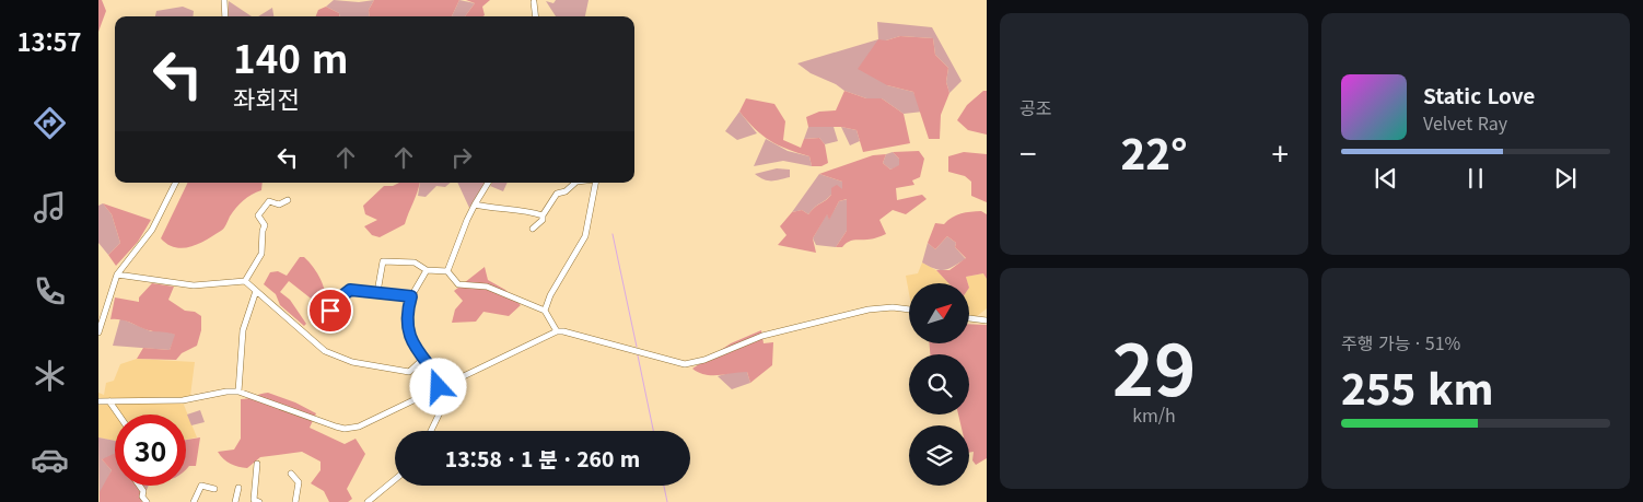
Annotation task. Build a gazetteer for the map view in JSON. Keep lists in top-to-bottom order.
{
  "north": "top right",
  "page": {
    "tabs": "13:57",
    "tile": [
      "공조",
      ["29", "km/h"],
      ["주행 가능 · 51%", "255 km"]
    ],
    "turn": ["140 m", "좌회전"],
    "song": ["Static Love", "Velvet Ray"],
    "heat": ["−", "22°", "+"],
    "limit": "30",
    "trip": "13:58 · 1 분 · 260 m"
  }
}
